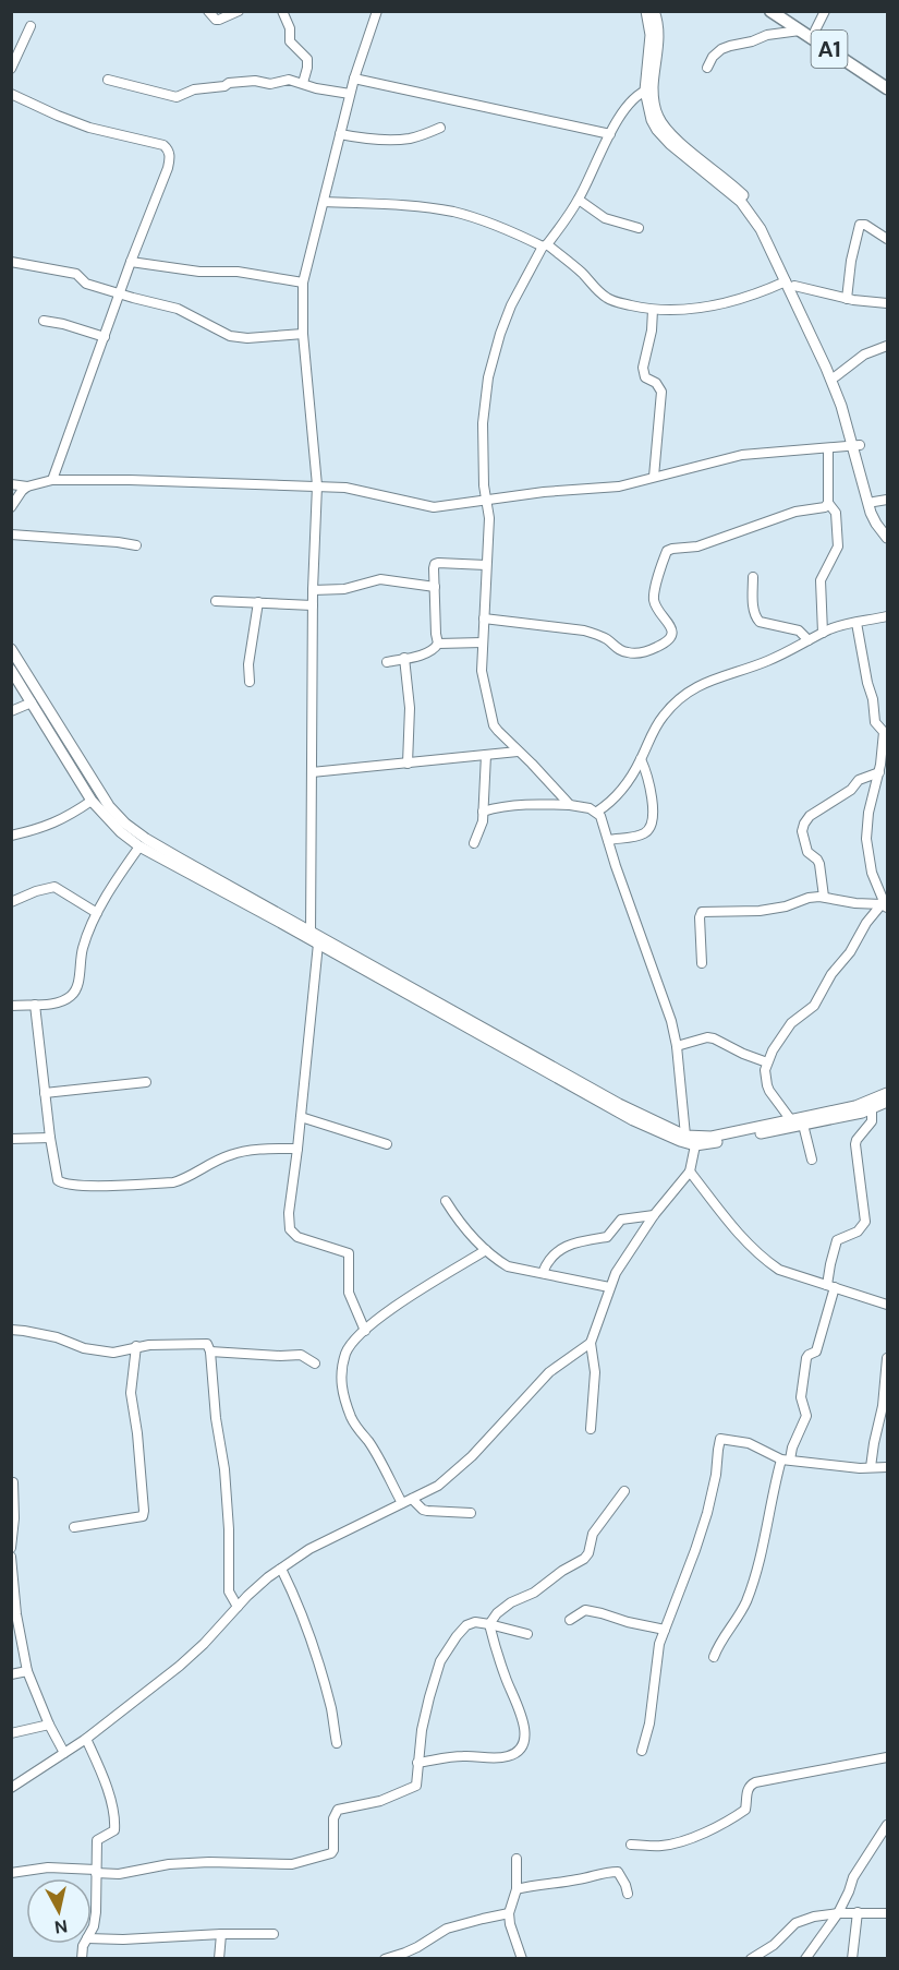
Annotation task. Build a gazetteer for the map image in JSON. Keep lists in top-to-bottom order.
{
  "streets": {
    "highway": ["A1"]
  },
  "north": "bottom"
}
